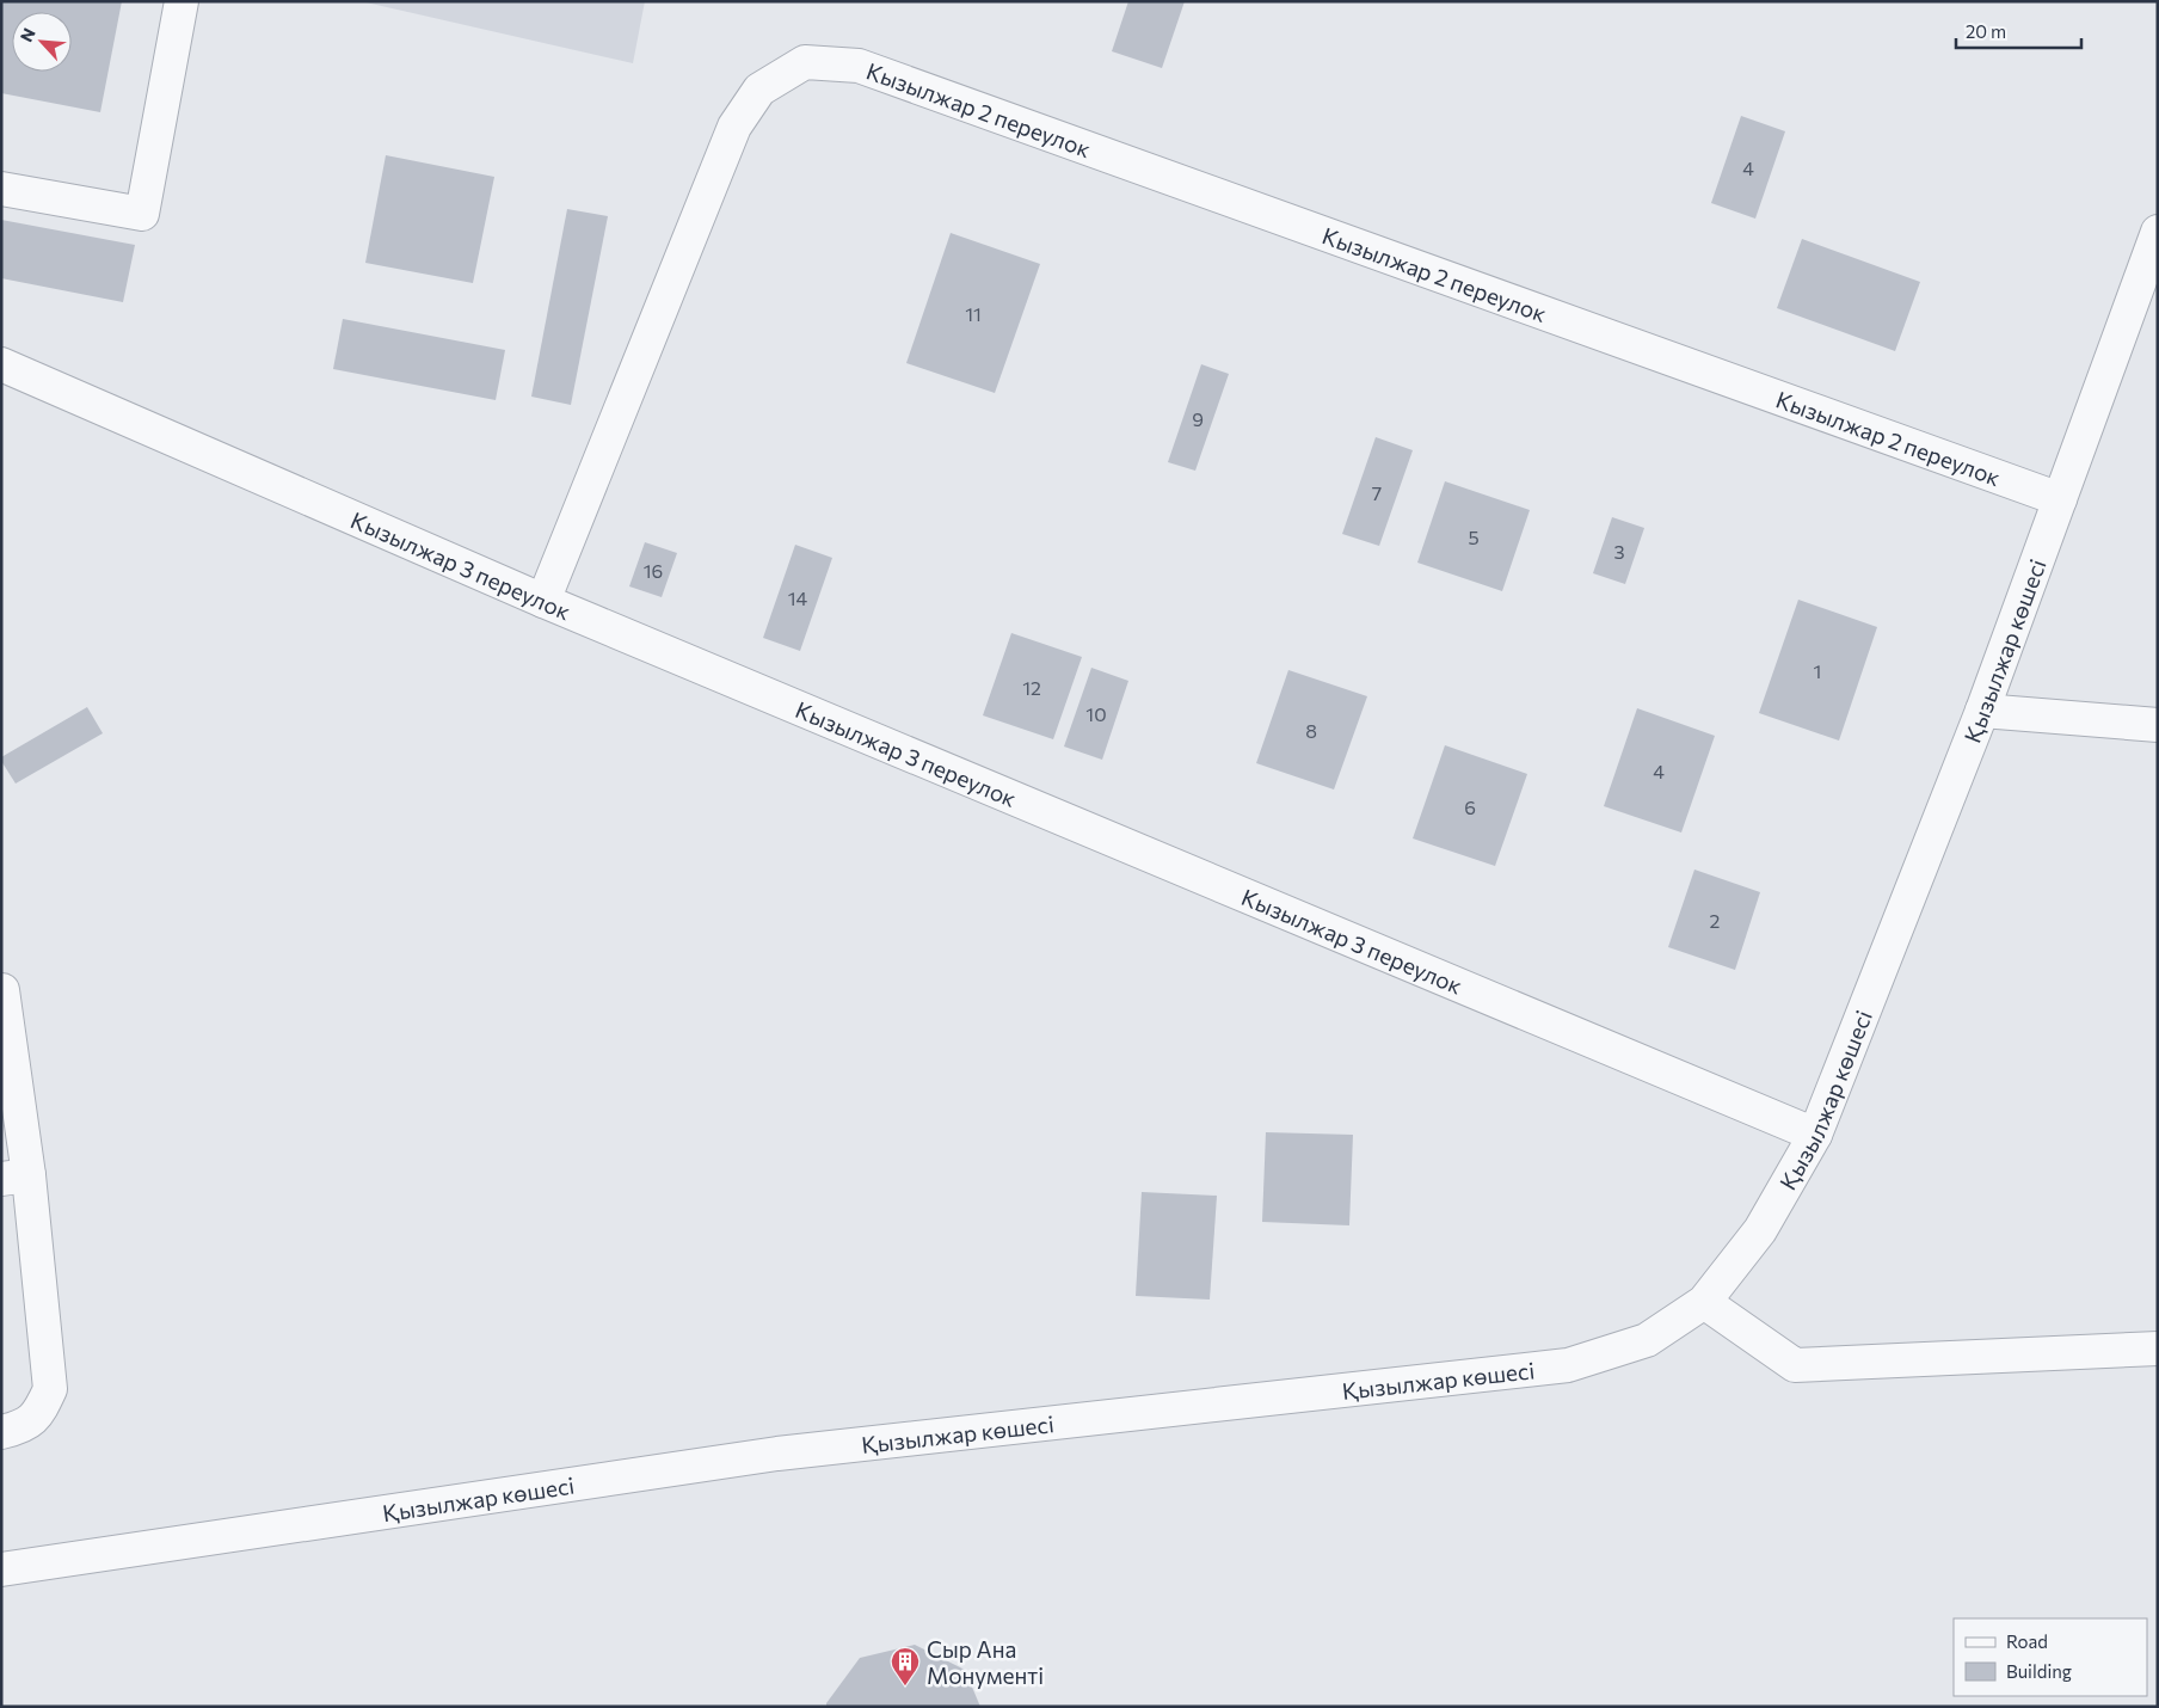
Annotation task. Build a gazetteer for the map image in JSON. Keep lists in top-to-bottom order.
{
  "streets": {
    "street": ["Кызылжар 2 переулок", "Кызылжар 3 переулок", "Қызылжар көшесі"]
  },
  "crossings": [
    ["Кызылжар 2 переулок", "Кызылжар 3 переулок"],
    ["Кызылжар 2 переулок", "Қызылжар көшесі"],
    ["Кызылжар 3 переулок", "Қызылжар көшесі"]
  ],
  "places": {
    "building": ["Сыр Ана Монументі"]
  },
  "house_numbers": [
    "4",
    "11",
    "9",
    "7",
    "5",
    "3",
    "16",
    "14",
    "1",
    "12",
    "10",
    "8",
    "4",
    "6",
    "2"
  ],
  "legend": ["Road", "Building"],
  "scale_bar": "20 m",
  "north": "top left"
}
